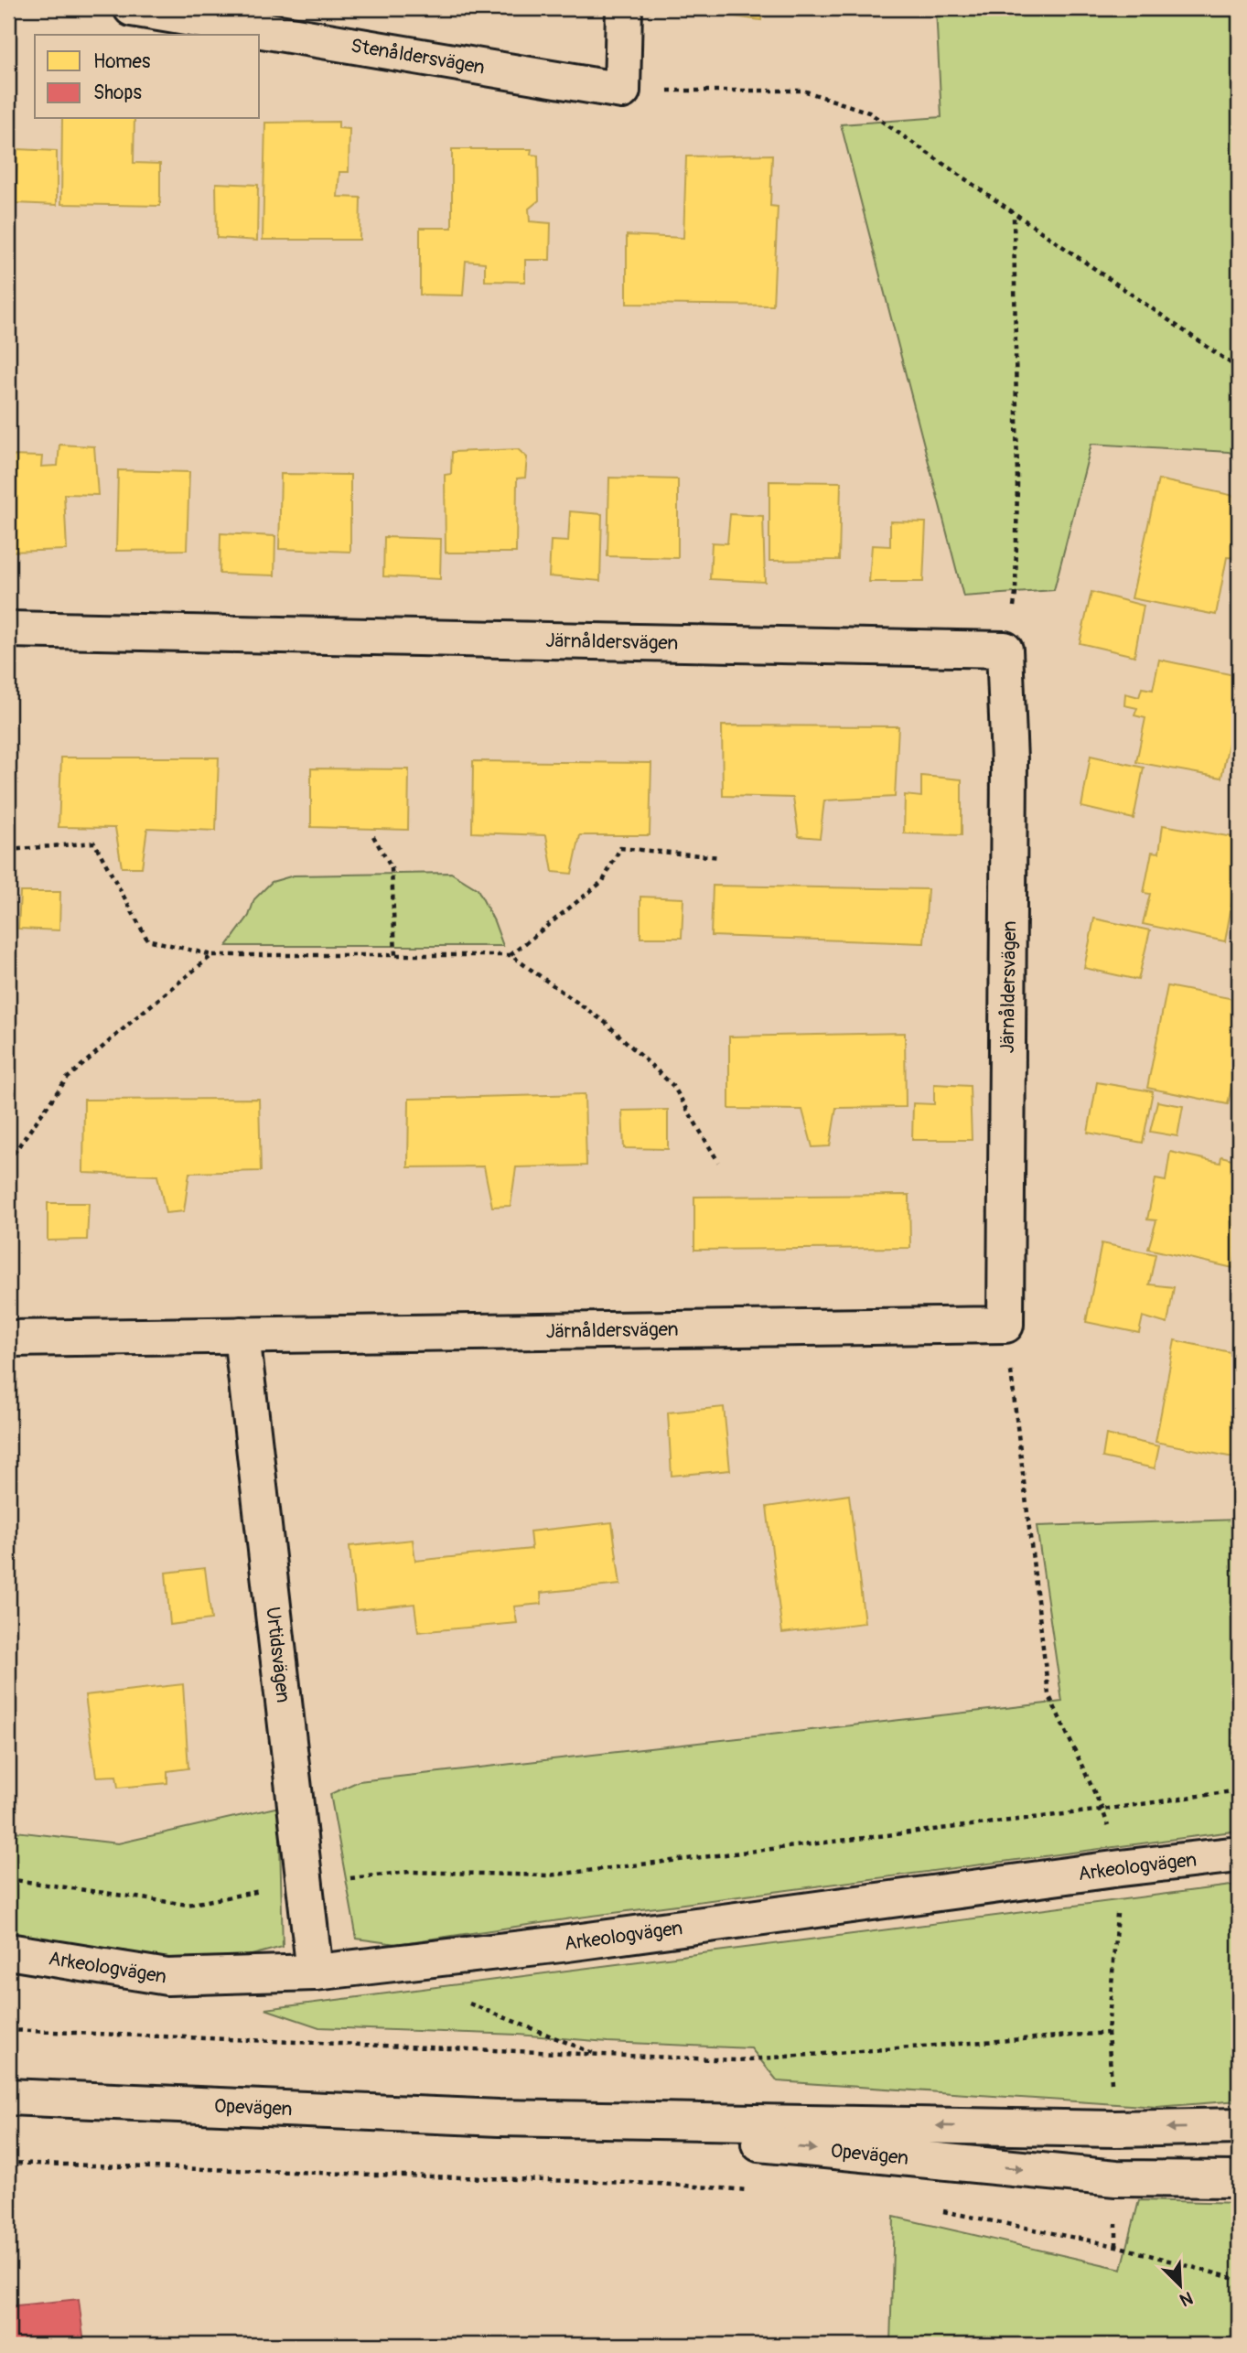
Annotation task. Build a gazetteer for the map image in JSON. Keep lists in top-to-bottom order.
{
  "streets": {
    "street": [
      "Stenåldersvägen",
      "Järnåldersvägen",
      "Urtidsvägen",
      "Arkeologvägen",
      "Opevägen"
    ]
  },
  "crossings": [
    ["Järnåldersvägen", "Urtidsvägen"],
    ["Urtidsvägen", "Arkeologvägen"]
  ],
  "legend": ["Homes", "Shops"],
  "north": "bottom right"
}
